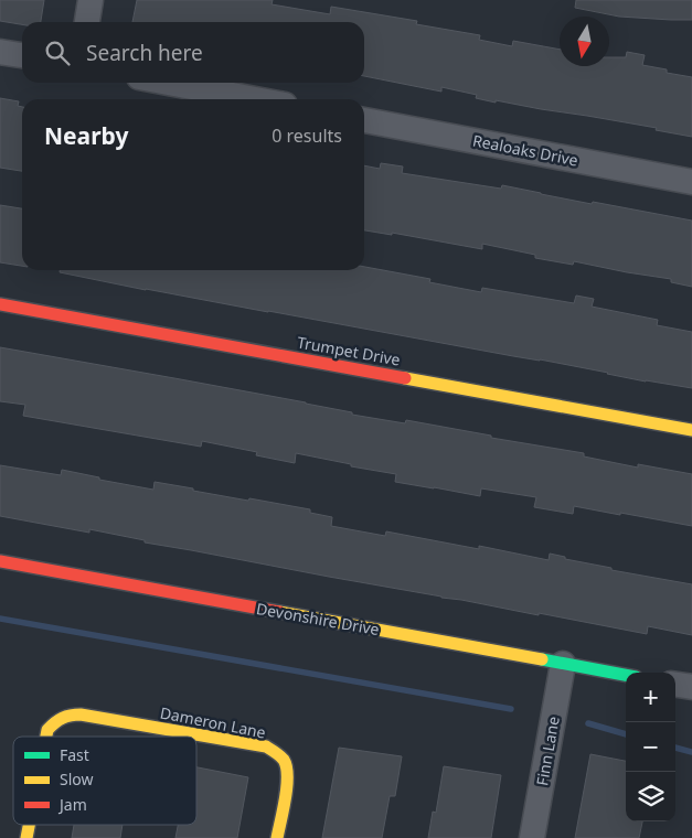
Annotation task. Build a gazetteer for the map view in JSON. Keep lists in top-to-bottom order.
{
  "streets": {
    "street": [
      "Realoaks Drive",
      "Trumpet Drive",
      "Devonshire Drive",
      "Dameron Lane",
      "Finn Lane"
    ]
  },
  "crossings": [
    ["Devonshire Drive", "Finn Lane"]
  ],
  "legend": ["Fast", "Slow", "Jam"],
  "north": "bottom",
  "page": {
    "search": "Search here",
    "heading": ["Nearby", "0 results"],
    "map_buttons": ["+", "−"]
  }
}
